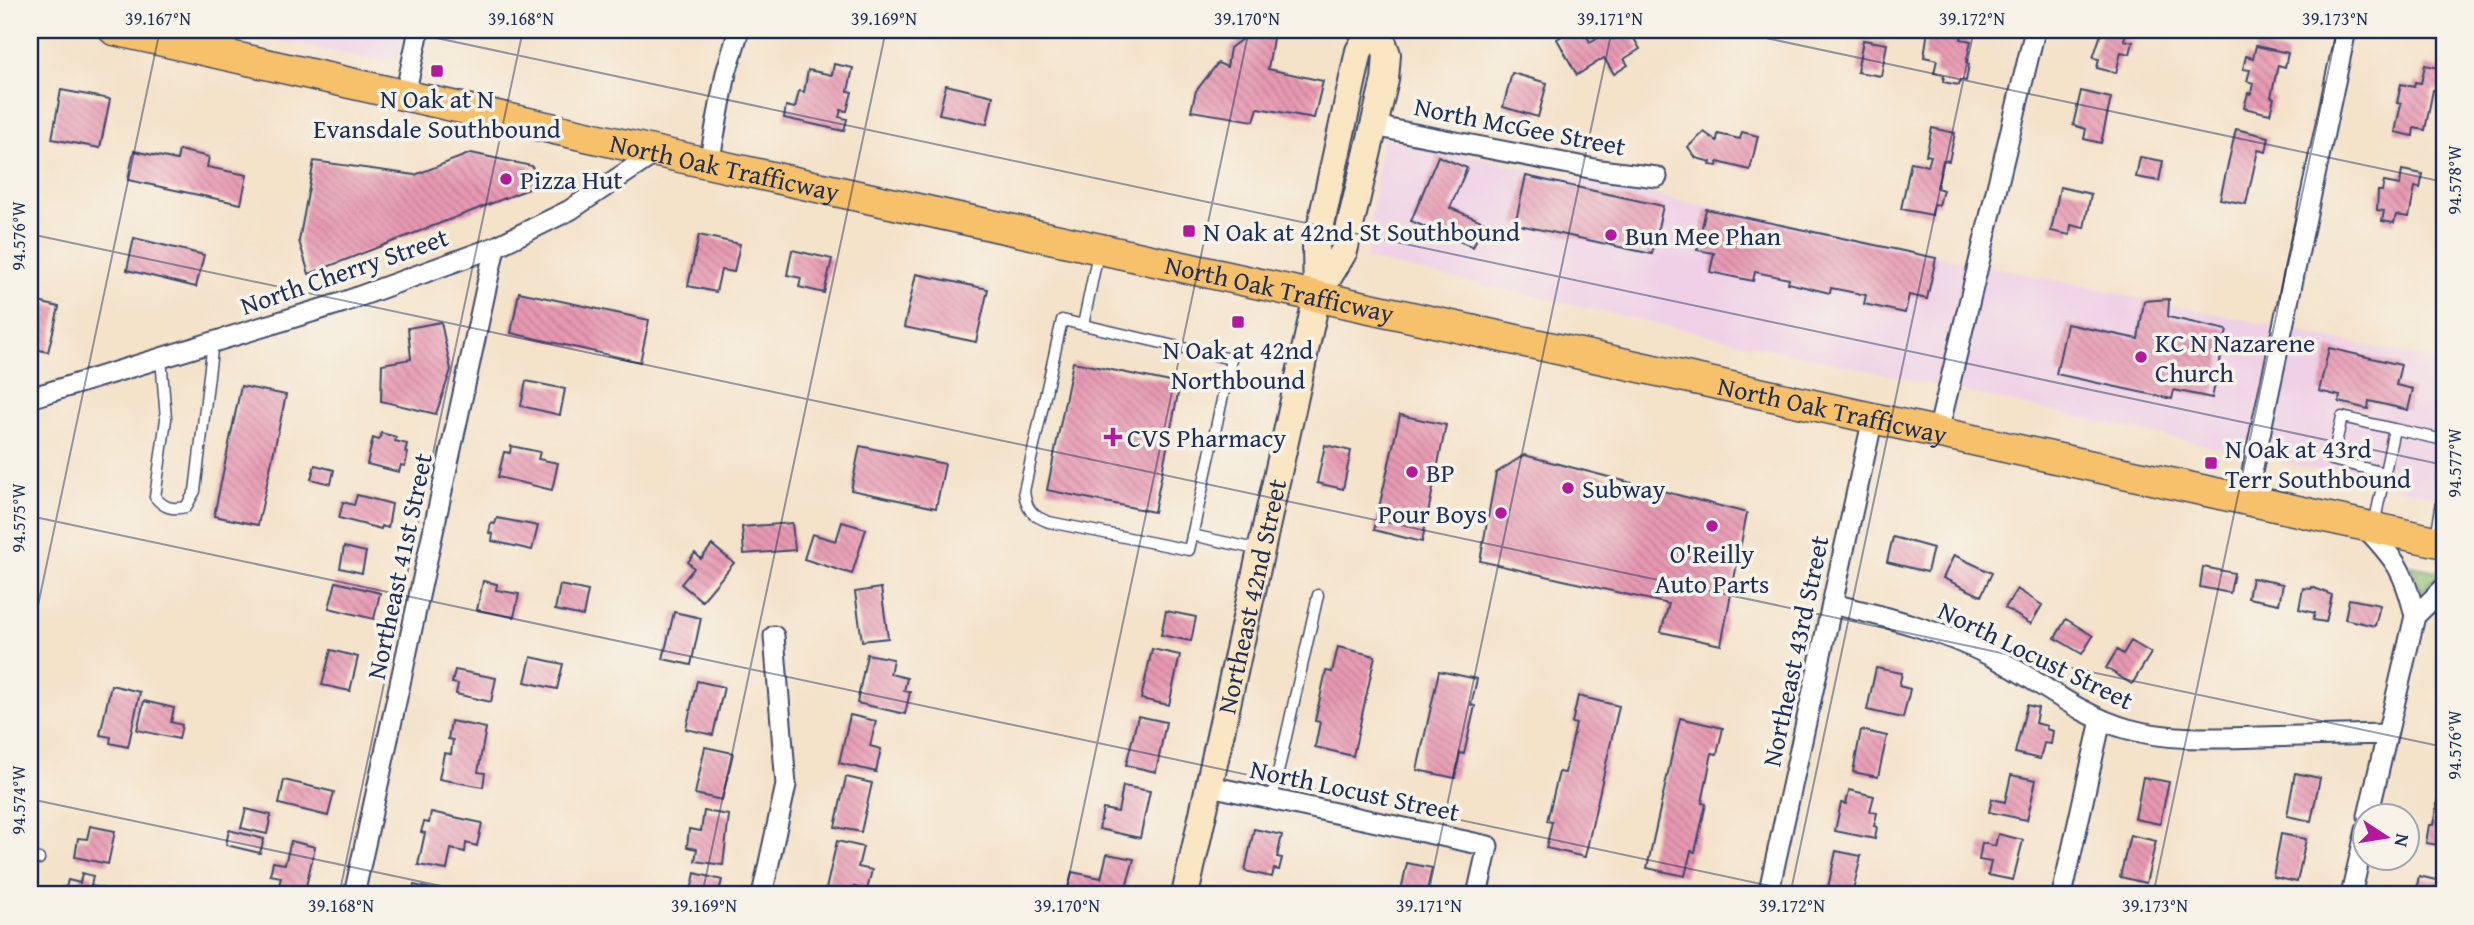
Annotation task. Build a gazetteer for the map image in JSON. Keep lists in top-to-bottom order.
{
  "streets": {
    "main road": ["North Oak Trafficway", "Northeast 42nd Street"],
    "street": [
      "North McGee Street",
      "North Cherry Street",
      "Northeast 41st Street",
      "Northeast 43rd Street",
      "North Locust Street"
    ]
  },
  "crossings": [
    ["North Oak Trafficway", "North Cherry Street"],
    ["North Oak Trafficway", "Northeast 42nd Street"],
    ["North Oak Trafficway", "Northeast 43rd Street"],
    ["North Cherry Street", "Northeast 41st Street"],
    ["Northeast 42nd Street", "North Locust Street"],
    ["Northeast 43rd Street", "North Locust Street"]
  ],
  "places": {
    "transit": [
      "N Oak at N Evansdale Southbound",
      "N Oak at 42nd St Southbound",
      "N Oak at 42nd Northbound",
      "N Oak at 43rd Terr Southbound"
    ],
    "other": [
      "Pizza Hut",
      "Bun Mee Phan",
      "KC N Nazarene Church",
      "BP",
      "Subway",
      "Pour Boys",
      "O'Reilly Auto Parts"
    ],
    "health": ["CVS Pharmacy"]
  },
  "north": "right",
  "coordinates": [
    "39.167°N",
    "39.168°N",
    "39.169°N",
    "39.170°N",
    "39.171°N",
    "39.172°N",
    "39.173°N",
    "94.578°W",
    "94.576°W",
    "94.577°W",
    "94.575°W",
    "94.574°W"
  ]
}
